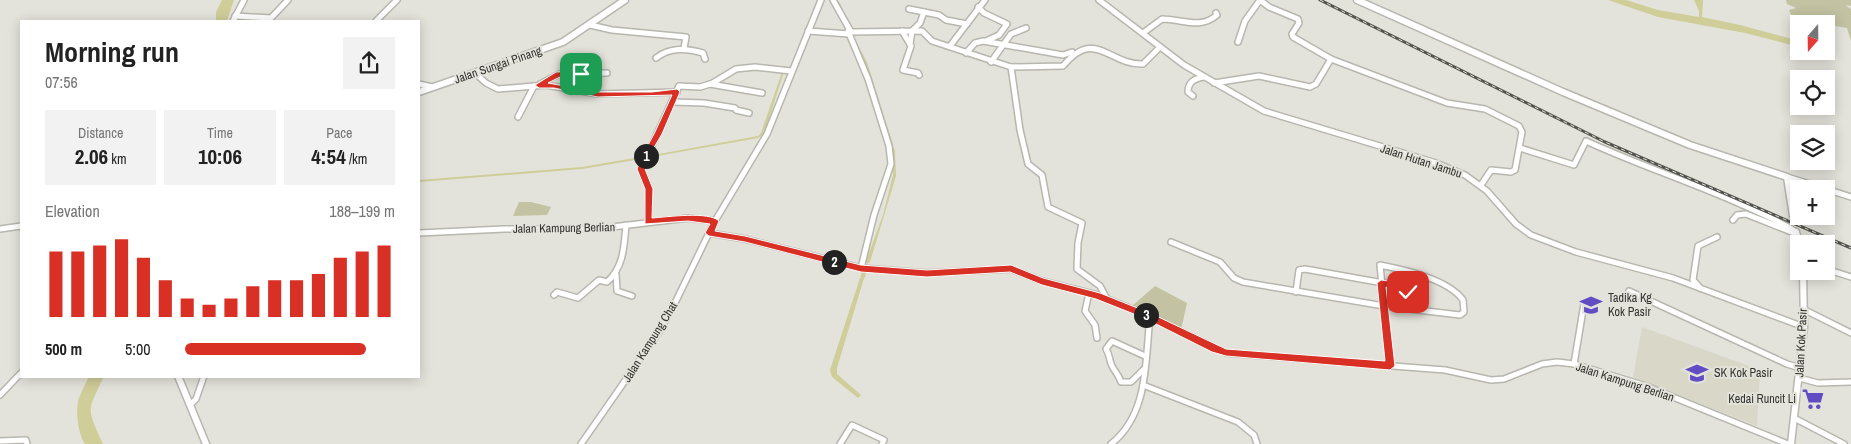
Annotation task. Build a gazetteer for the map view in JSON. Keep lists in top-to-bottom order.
{
  "streets": {
    "street": [
      "Jalan Sungai Pinang",
      "Jalan Hutan Jambu",
      "Jalan Kampung Berlian",
      "Jalan Kampung Chat",
      "Jalan Kok Pasir"
    ]
  },
  "crossings": [
    ["Jalan Hutan Jambu", "Jalan Kok Pasir"],
    ["Jalan Kampung Berlian", "Jalan Kampung Chat"],
    ["Jalan Kampung Berlian", "Jalan Kok Pasir"]
  ],
  "places": {
    "school or university": ["Tadika Kg Kok Pasir", "SK Kok Pasir"],
    "supermarket": ["Kedai Runcit Li"]
  },
  "north": "bottom",
  "page": {
    "map_buttons": ["+", "−"],
    "heading": ["Morning run", "07:56"],
    "stats": [
      ["Distance", "2.06 km"],
      ["Time", "10:06"],
      ["Pace", "4:54 /km"]
    ],
    "pins": ["1", "2", "3"],
    "chart": ["Elevation", "188–199 m"],
    "list": [
      {
        "name": "500 m",
        "note": "5:00"
      }
    ]
  }
}
